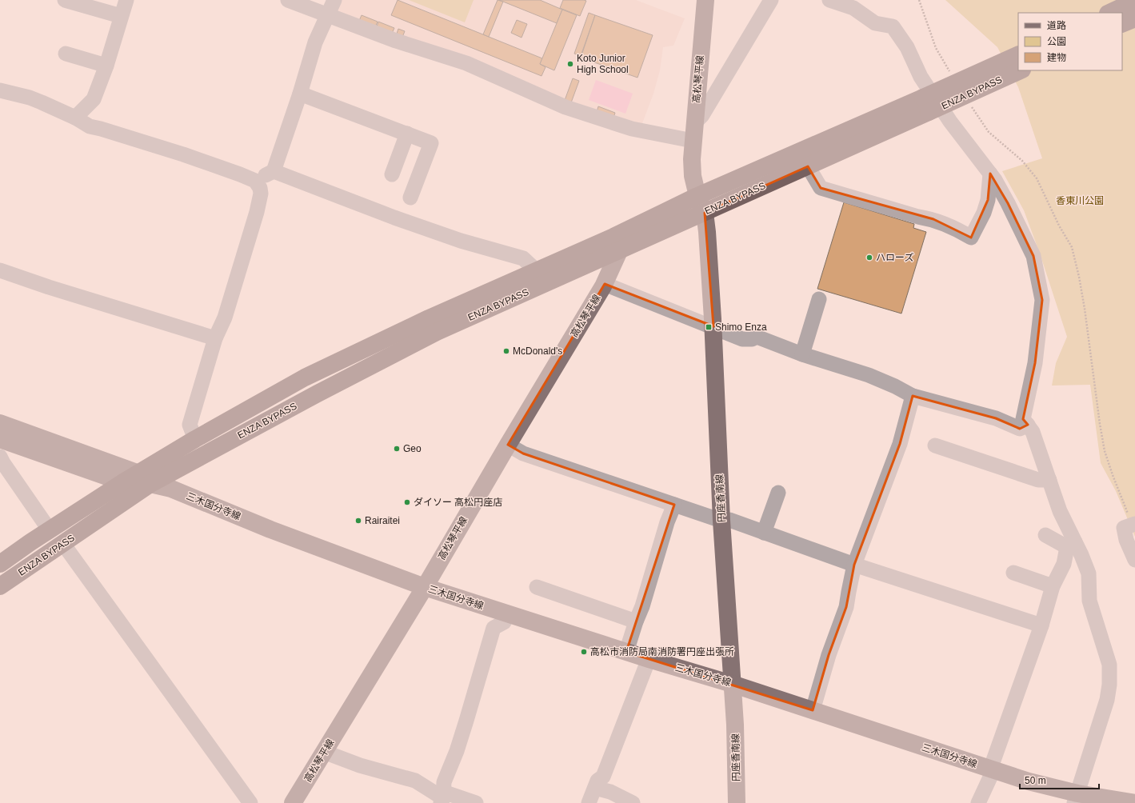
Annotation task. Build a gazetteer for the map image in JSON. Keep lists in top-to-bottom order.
{
  "streets": {
    "highway": ["ENZA BYPASS"],
    "main road": ["高松琴平線", "円座香南線", "三木国分寺線"]
  },
  "crossings": [
    ["高松琴平線", "ENZA BYPASS"],
    ["高松琴平線", "円座香南線"],
    ["高松琴平線", "三木国分寺線"],
    ["ENZA BYPASS", "円座香南線"],
    ["ENZA BYPASS", "三木国分寺線"],
    ["円座香南線", "三木国分寺線"]
  ],
  "parks": ["香東川公園"],
  "places": {
    "other": [
      "Koto Junior High School",
      "ハローズ",
      "McDonald's",
      "Geo",
      "ダイソー 高松円座店",
      "Rairaitei",
      "高松市消防局南消防署円座出張所"
    ],
    "transit": ["Shimo Enza"]
  },
  "legend": ["道路", "公園", "建物"],
  "scale_bar": "50 m"
}
